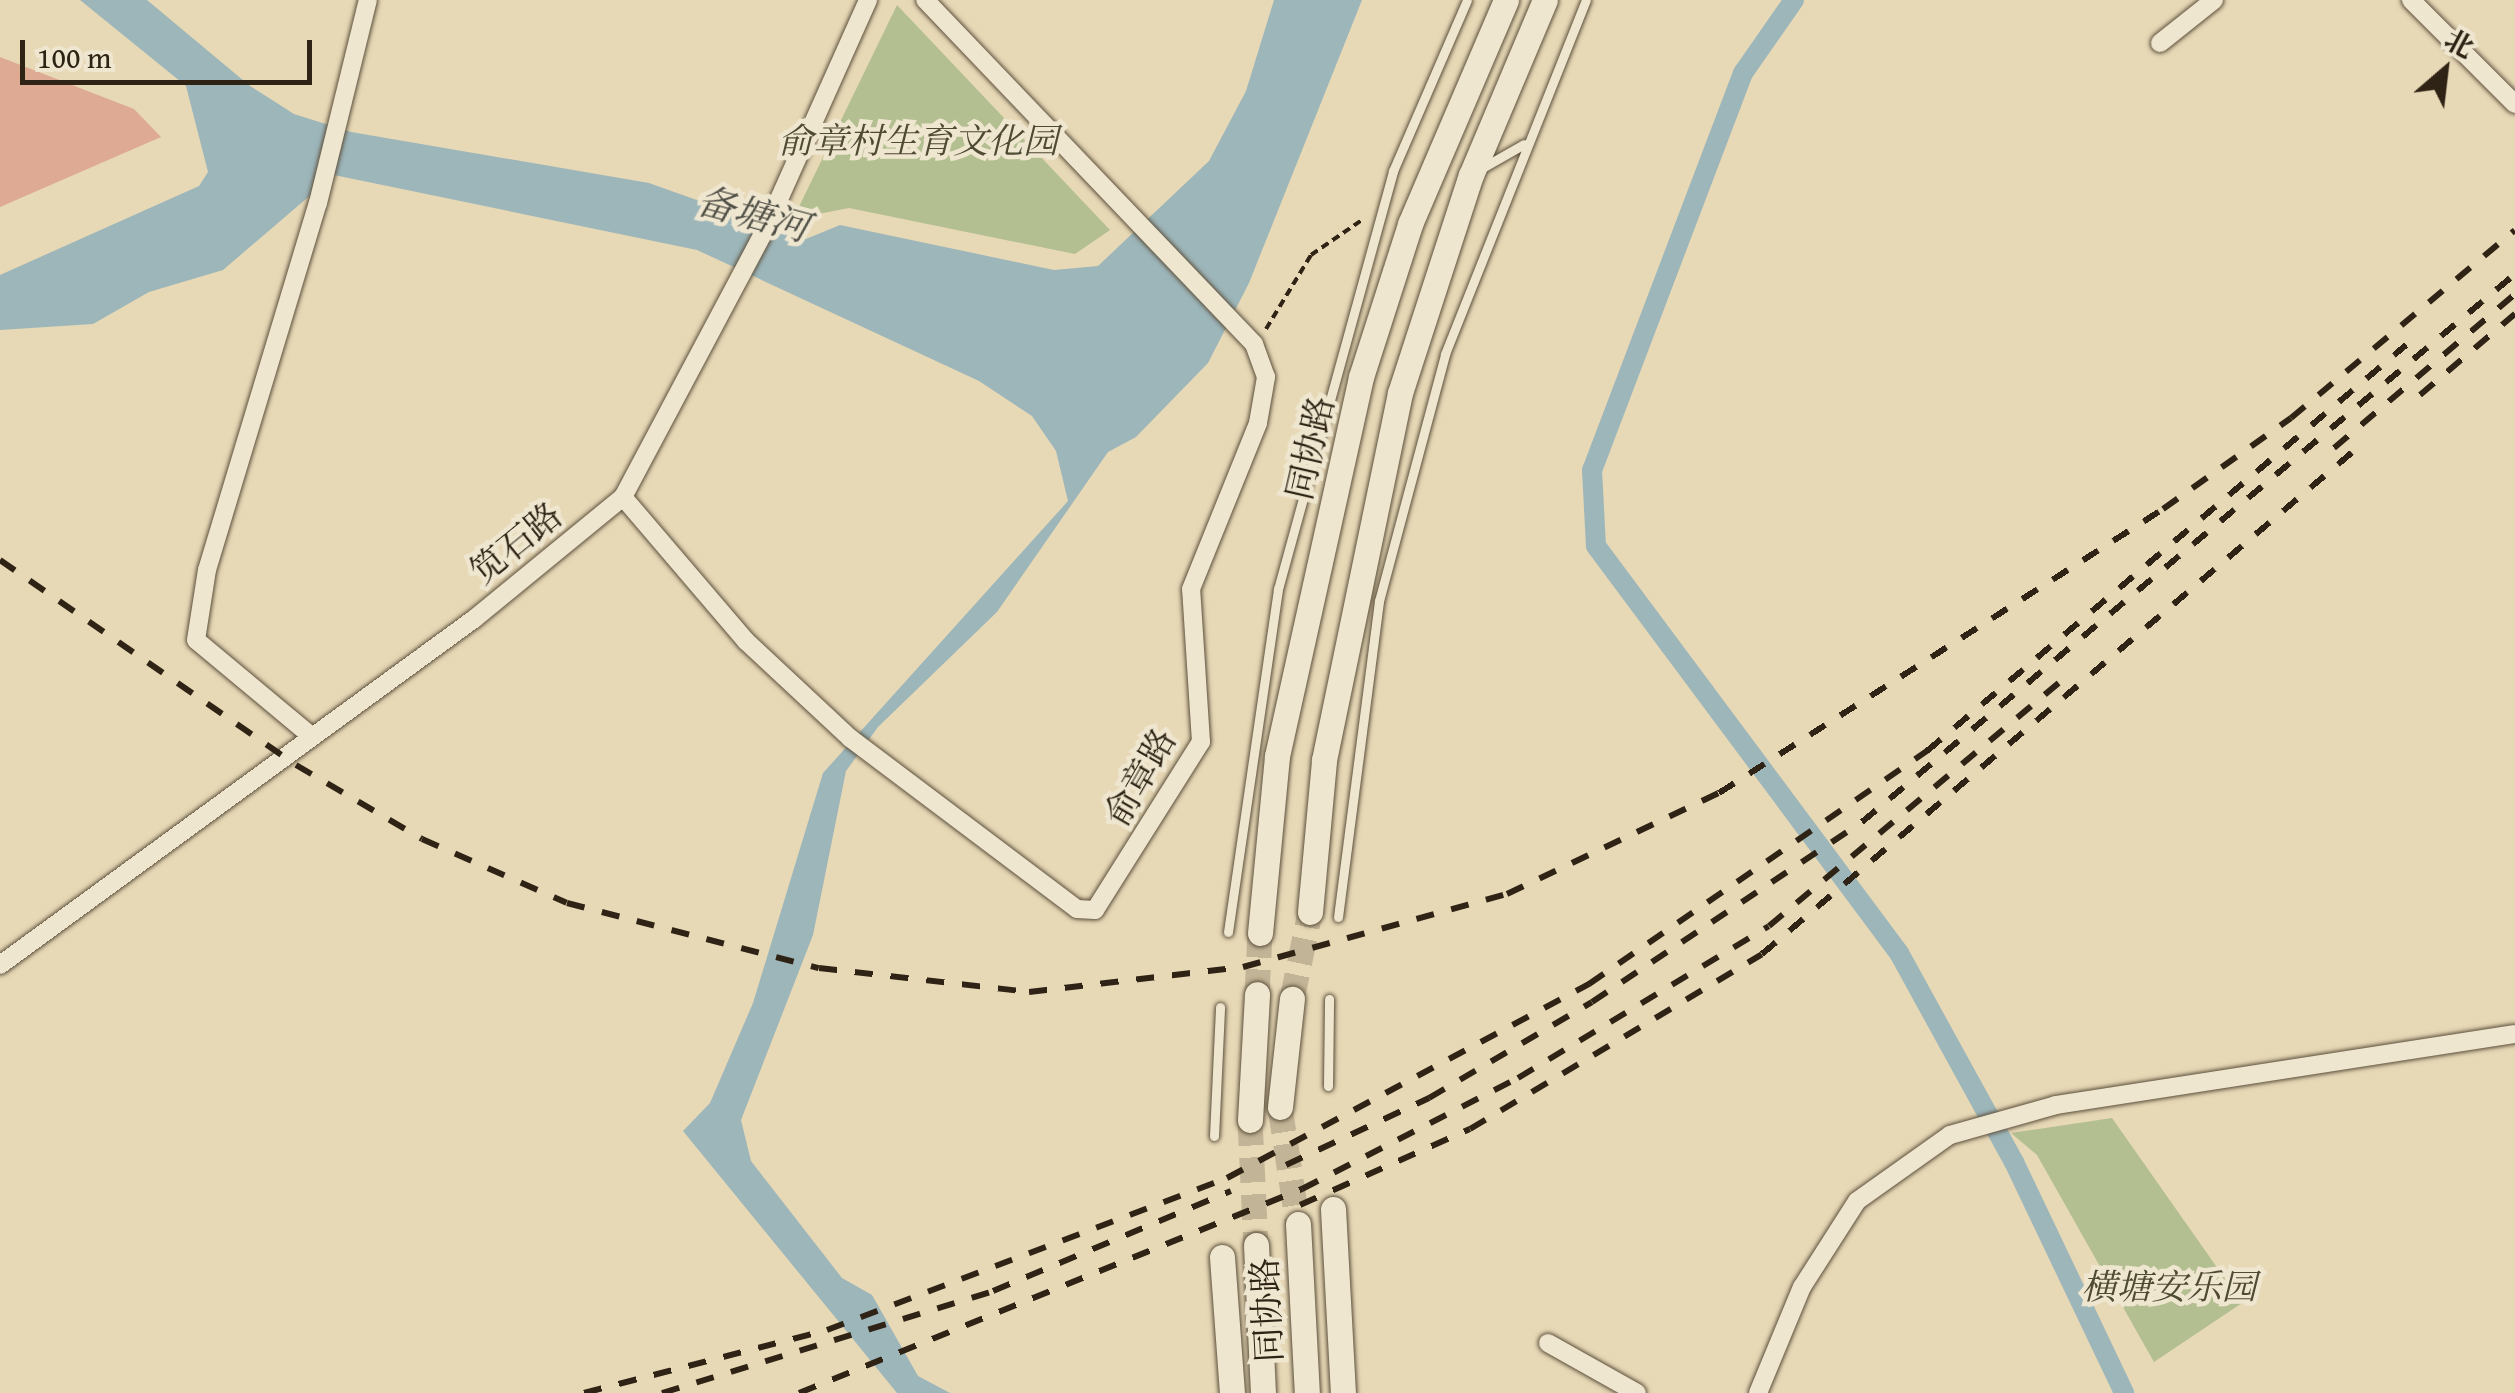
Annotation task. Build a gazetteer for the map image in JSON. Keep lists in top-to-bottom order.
{
  "streets": {
    "main road": ["同协路"],
    "street": ["笕石路", "俞章路"]
  },
  "crossings": [
    ["笕石路", "俞章路"]
  ],
  "water": ["备塘河"],
  "parks": ["俞章村生育文化园", "横塘安乐园"],
  "scale_bar": "100 m",
  "north": "top right"
}
